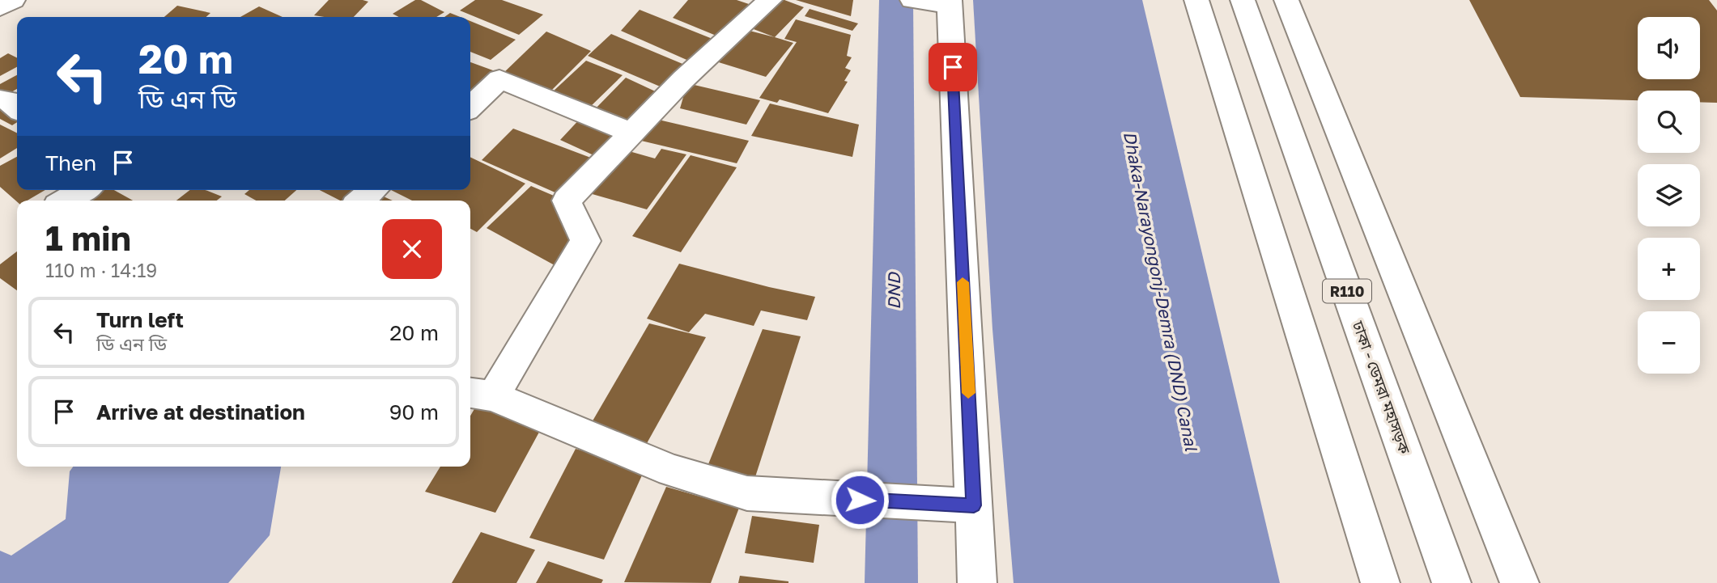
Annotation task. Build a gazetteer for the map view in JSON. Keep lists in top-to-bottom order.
{
  "streets": {
    "street": ["R110", "ঢাকা - ডেমরা মহাসড়ক"]
  },
  "water": ["DND", "Dhaka-Narayongonj-Demra (DND) Canal"],
  "page": {
    "map_buttons": ["+", "−"],
    "turn": ["20 m", "ডি এন ডি"],
    "then": "Then",
    "heading": ["1 min", "110 m · 14:19"],
    "list": [
      {
        "name": "Turn left",
        "note": "ডি এন ডি",
        "value": "20 m"
      },
      {
        "name": "Arrive at destination",
        "value": "90 m"
      }
    ]
  }
}
